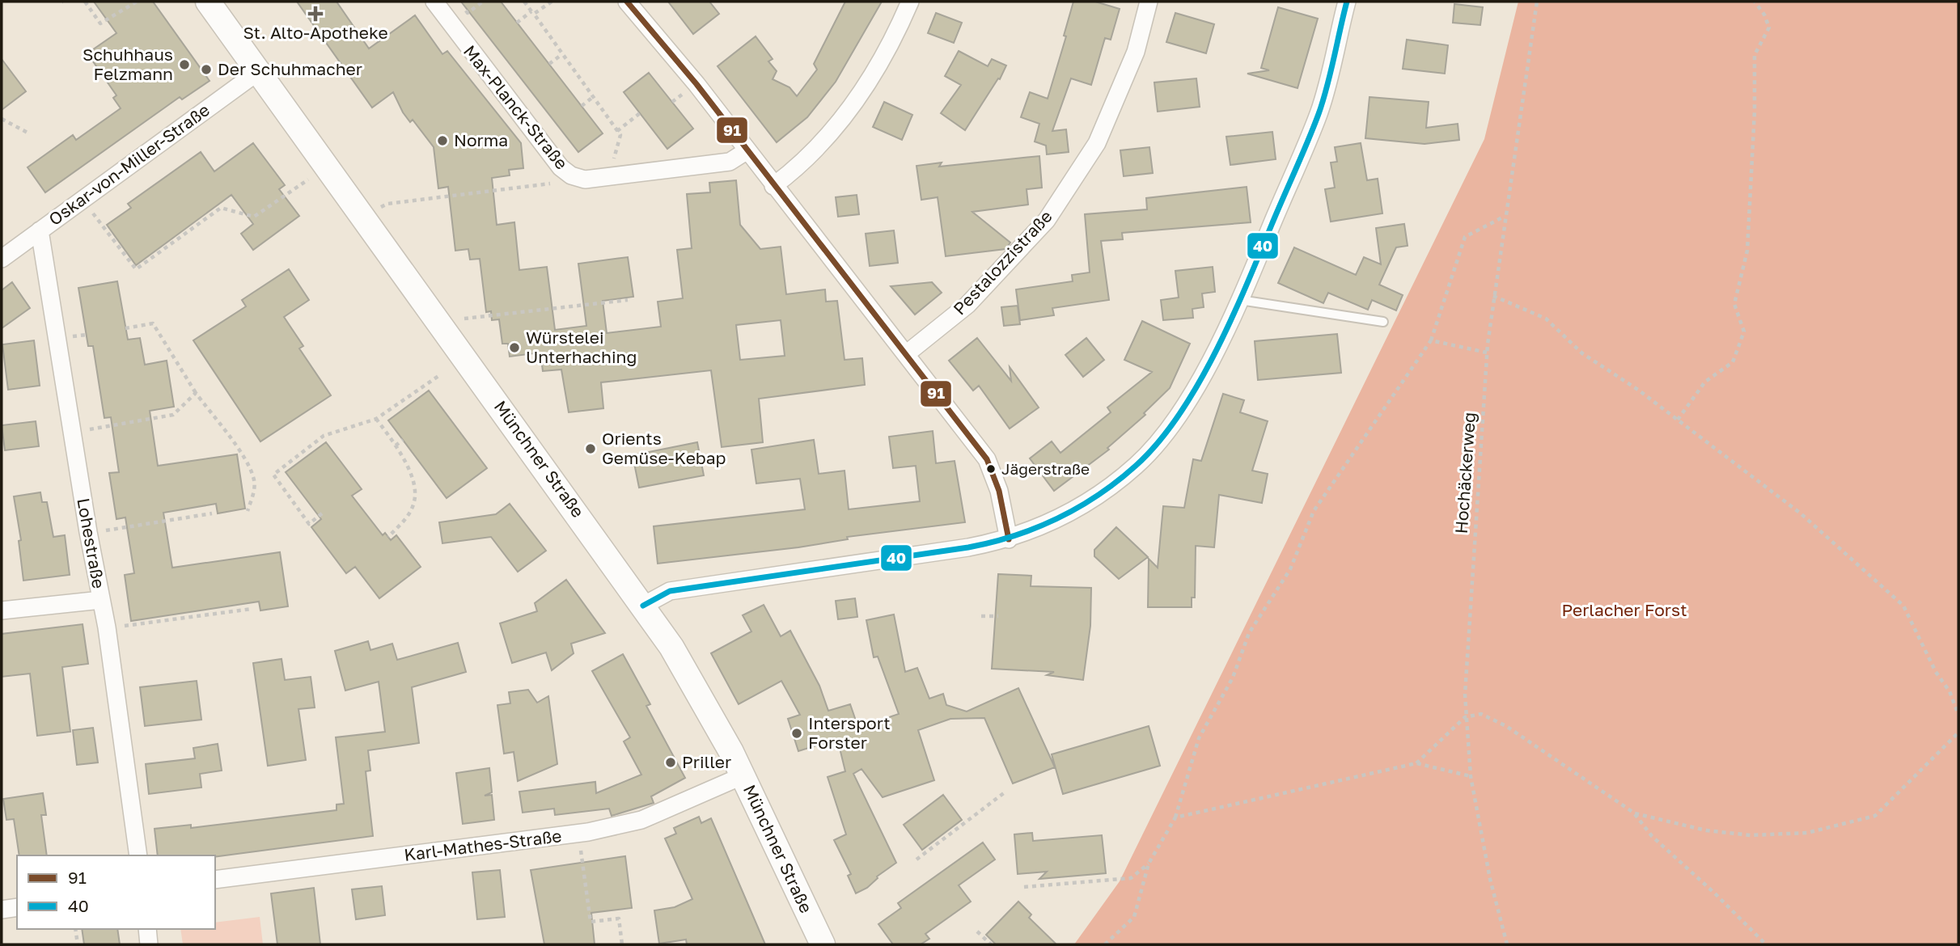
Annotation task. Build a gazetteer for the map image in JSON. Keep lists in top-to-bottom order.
{
  "streets": {
    "main road": ["Münchner Straße"],
    "street": [
      "Max-Planck-Straße",
      "Oskar-von-Miller-Straße",
      "Pestalozzistraße",
      "Lohestraße",
      "Karl-Mathes-Straße"
    ],
    "path": ["Hochäckerweg"]
  },
  "crossings": [
    ["Oskar-von-Miller-Straße", "Münchner Straße"],
    ["Oskar-von-Miller-Straße", "Lohestraße"],
    ["Münchner Straße", "Karl-Mathes-Straße"]
  ],
  "parks": ["Perlacher Forst"],
  "places": {
    "health": ["St. Alto-Apotheke"],
    "other": [
      "Schuhhaus Felzmann",
      "Der Schuhmacher",
      "Norma",
      "Würstelei Unterhaching",
      "Orients Gemüse-Kebap",
      "Jägerstraße",
      "Intersport Forster",
      "Priller"
    ]
  },
  "lines": ["transit line 91", "transit line 40"],
  "legend": ["91", "40"]
}
